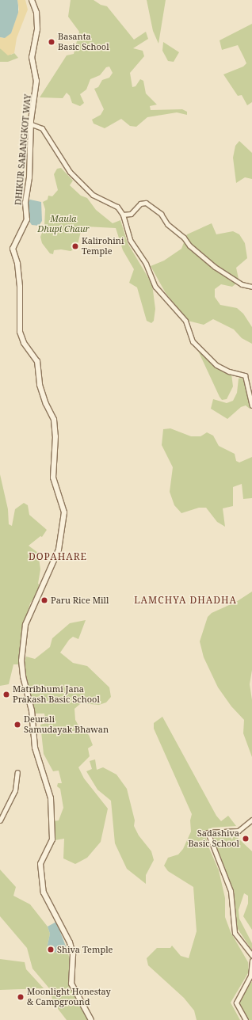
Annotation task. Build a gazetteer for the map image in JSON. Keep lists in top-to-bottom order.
{
  "streets": {
    "street": ["DHIKUR SARANGKOT WAY"]
  },
  "districts": ["DOPAHARE", "LAMCHYA DHADHA"],
  "parks": ["Maula Dhupi Chaur"],
  "places": [
    "Basanta Basic School",
    "Kalirohini Temple",
    "Paru Rice Mill",
    "Matribhumi Jana Prakash Basic School",
    "Deurali Samudayak Bhawan",
    "Sadashiva Basic School",
    "Shiva Temple",
    "Moonlight Honestay & Campground"
  ]
}
